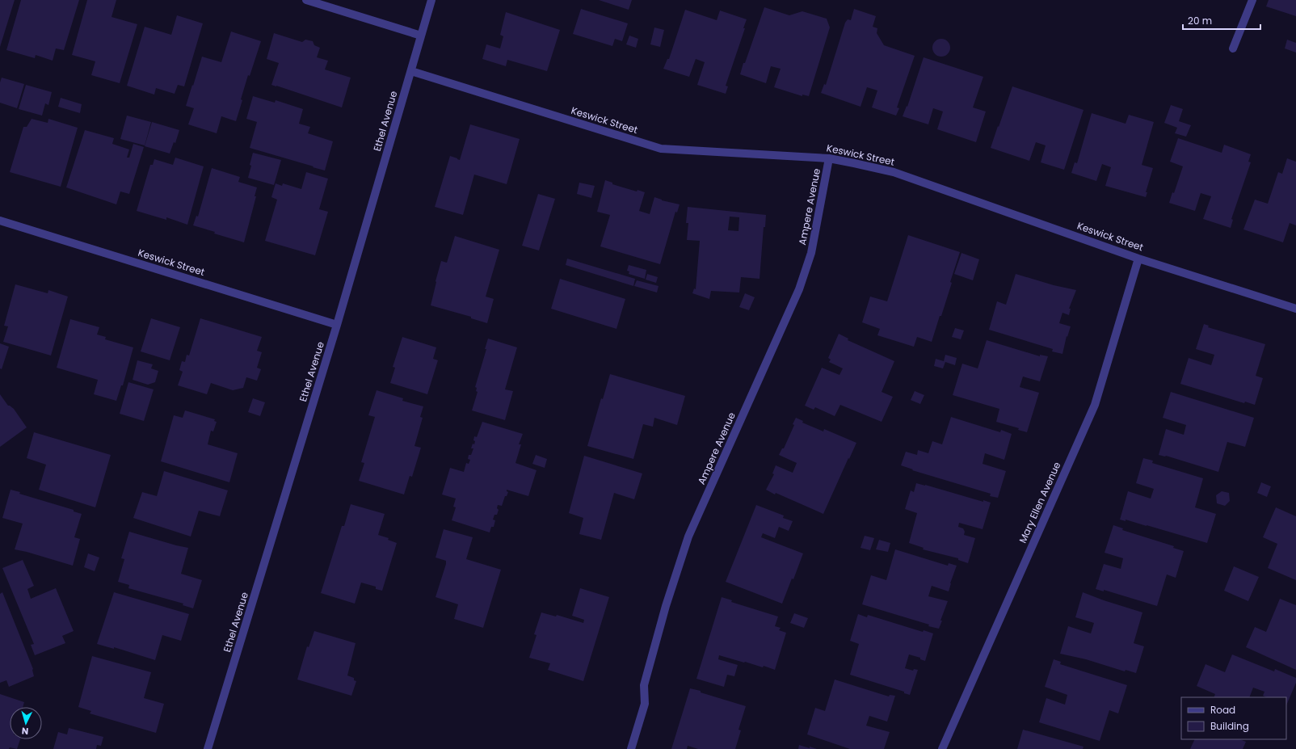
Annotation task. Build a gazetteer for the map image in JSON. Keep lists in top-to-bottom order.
{
  "streets": {
    "street": [
      "Keswick Street",
      "Ethel Avenue",
      "Ampere Avenue",
      "Mary Ellen Avenue"
    ]
  },
  "crossings": [
    ["Keswick Street", "Ethel Avenue"],
    ["Keswick Street", "Ampere Avenue"],
    ["Keswick Street", "Mary Ellen Avenue"]
  ],
  "legend": ["Road", "Building"],
  "scale_bar": "20 m",
  "north": "bottom"
}
